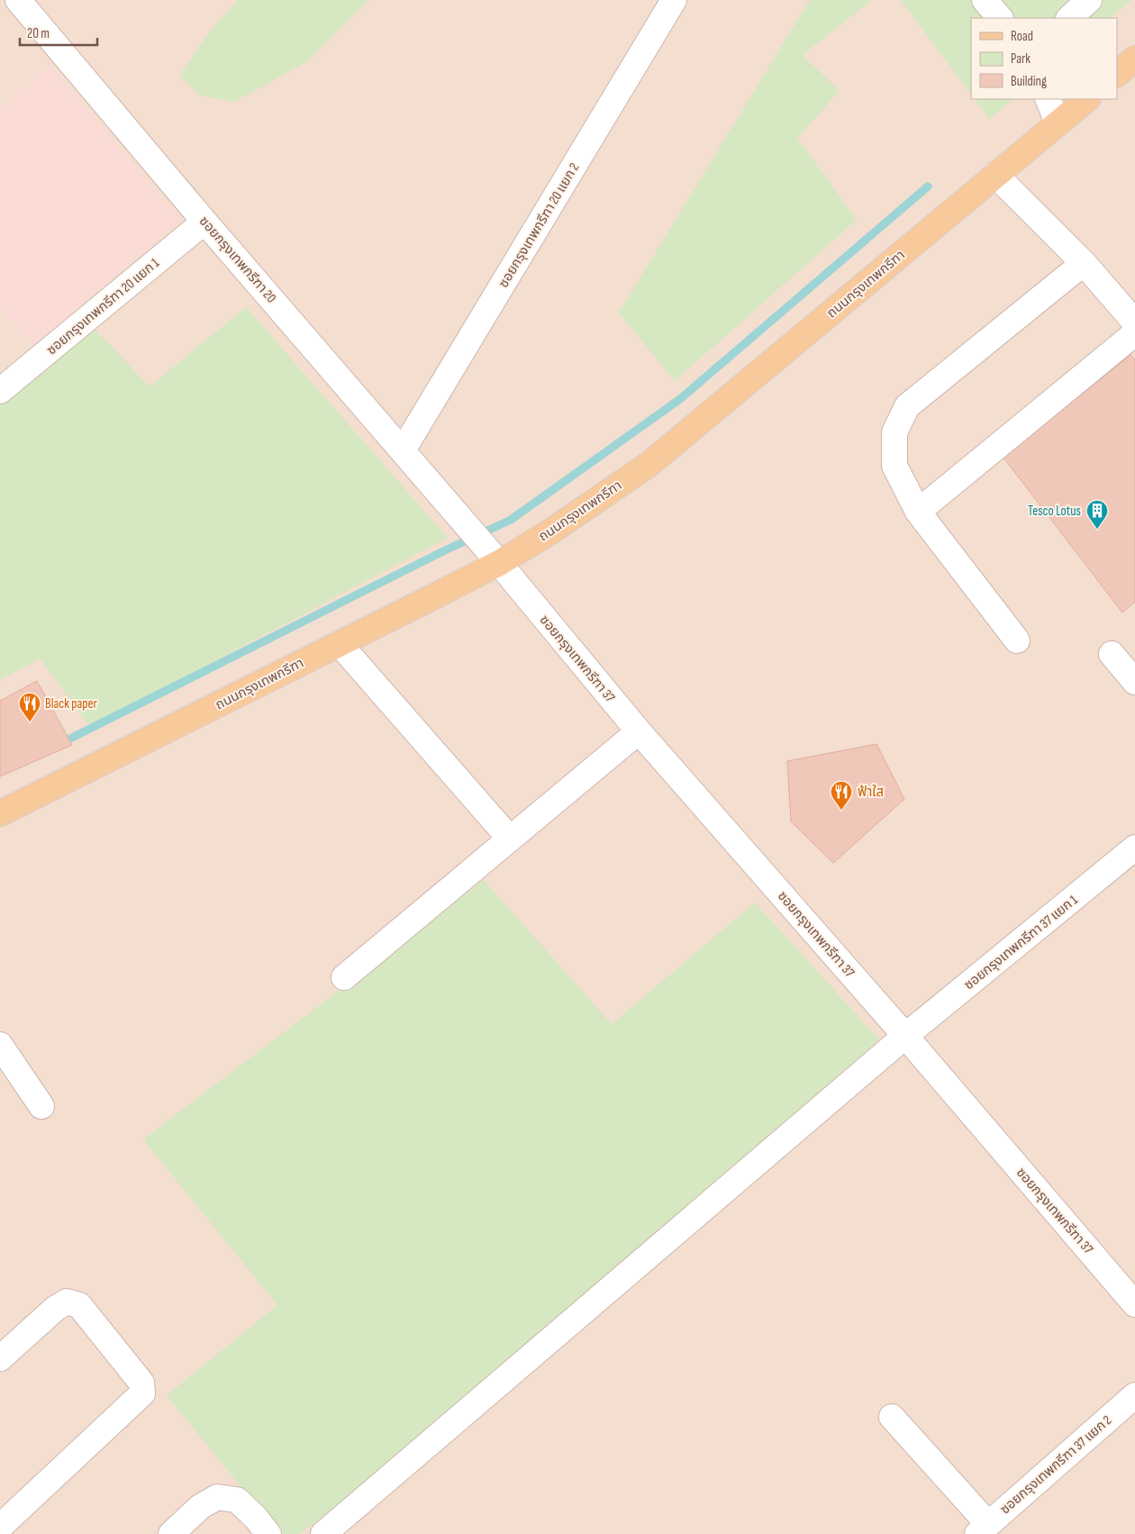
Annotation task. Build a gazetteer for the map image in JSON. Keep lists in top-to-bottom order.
{
  "streets": {
    "main road": ["ถนนกรุงเทพกรีฑา"],
    "street": [
      "ซอยกรุงเทพกรีฑา 20 แยก 2",
      "ซอยกรุงเทพกรีฑา 20",
      "ซอยกรุงเทพกรีฑา 20 แยก 1",
      "ซอยกรุงเทพกรีฑา 37",
      "ซอยกรุงเทพกรีฑา 37 แยก 1",
      "ซอยกรุงเทพกรีฑา 37 แยก 2"
    ]
  },
  "crossings": [
    ["ซอยกรุงเทพกรีฑา 20 แยก 2", "ซอยกรุงเทพกรีฑา 20"],
    ["ซอยกรุงเทพกรีฑา 20", "ซอยกรุงเทพกรีฑา 20 แยก 1"],
    ["ซอยกรุงเทพกรีฑา 20", "ซอยกรุงเทพกรีฑา 37"],
    ["ถนนกรุงเทพกรีฑา", "ซอยกรุงเทพกรีฑา 37"],
    ["ซอยกรุงเทพกรีฑา 37", "ซอยกรุงเทพกรีฑา 37 แยก 1"]
  ],
  "places": {
    "building": ["Tesco Lotus"],
    "restaurant": ["Black paper", "ฟ้าใส"]
  },
  "legend": ["Road", "Park", "Building"],
  "scale_bar": "20 m"
}
